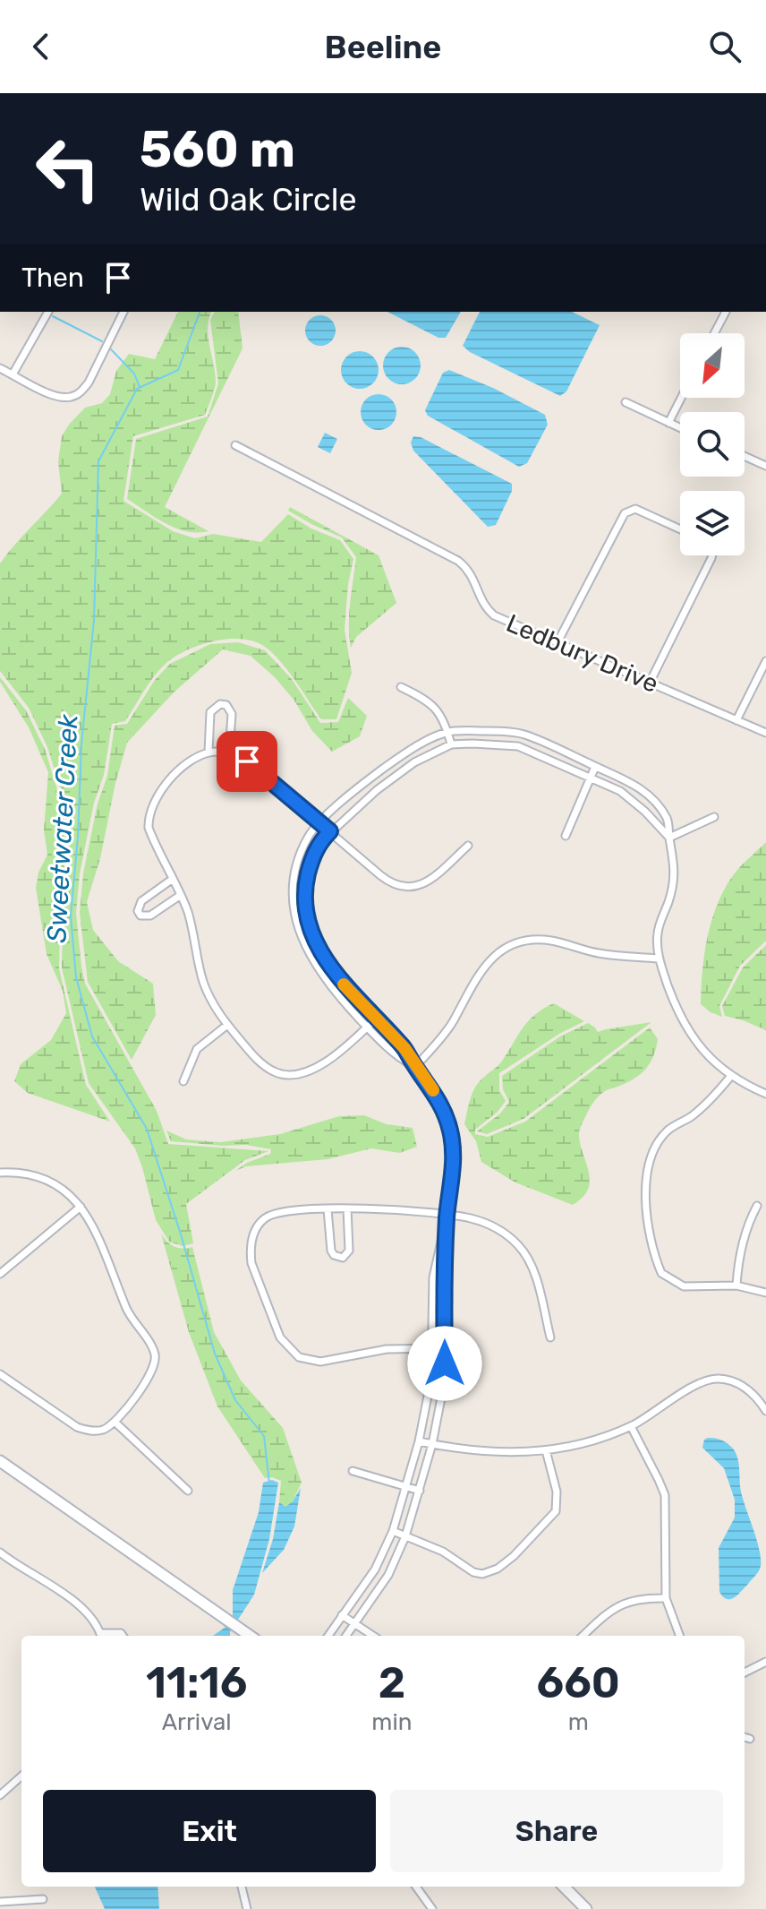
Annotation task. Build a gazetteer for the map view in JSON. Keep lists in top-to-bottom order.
{
  "streets": {
    "street": ["Ledbury Drive"]
  },
  "water": ["Sweetwater Creek"],
  "north": "bottom left",
  "page": {
    "header": "Beeline",
    "turn": ["560 m", "Wild Oak Circle"],
    "then": "Then",
    "eta": [
      "11:16",
      "Arrival",
      "2",
      "min",
      "660",
      "m"
    ],
    "buttons": ["Exit", "Share"]
  }
}
